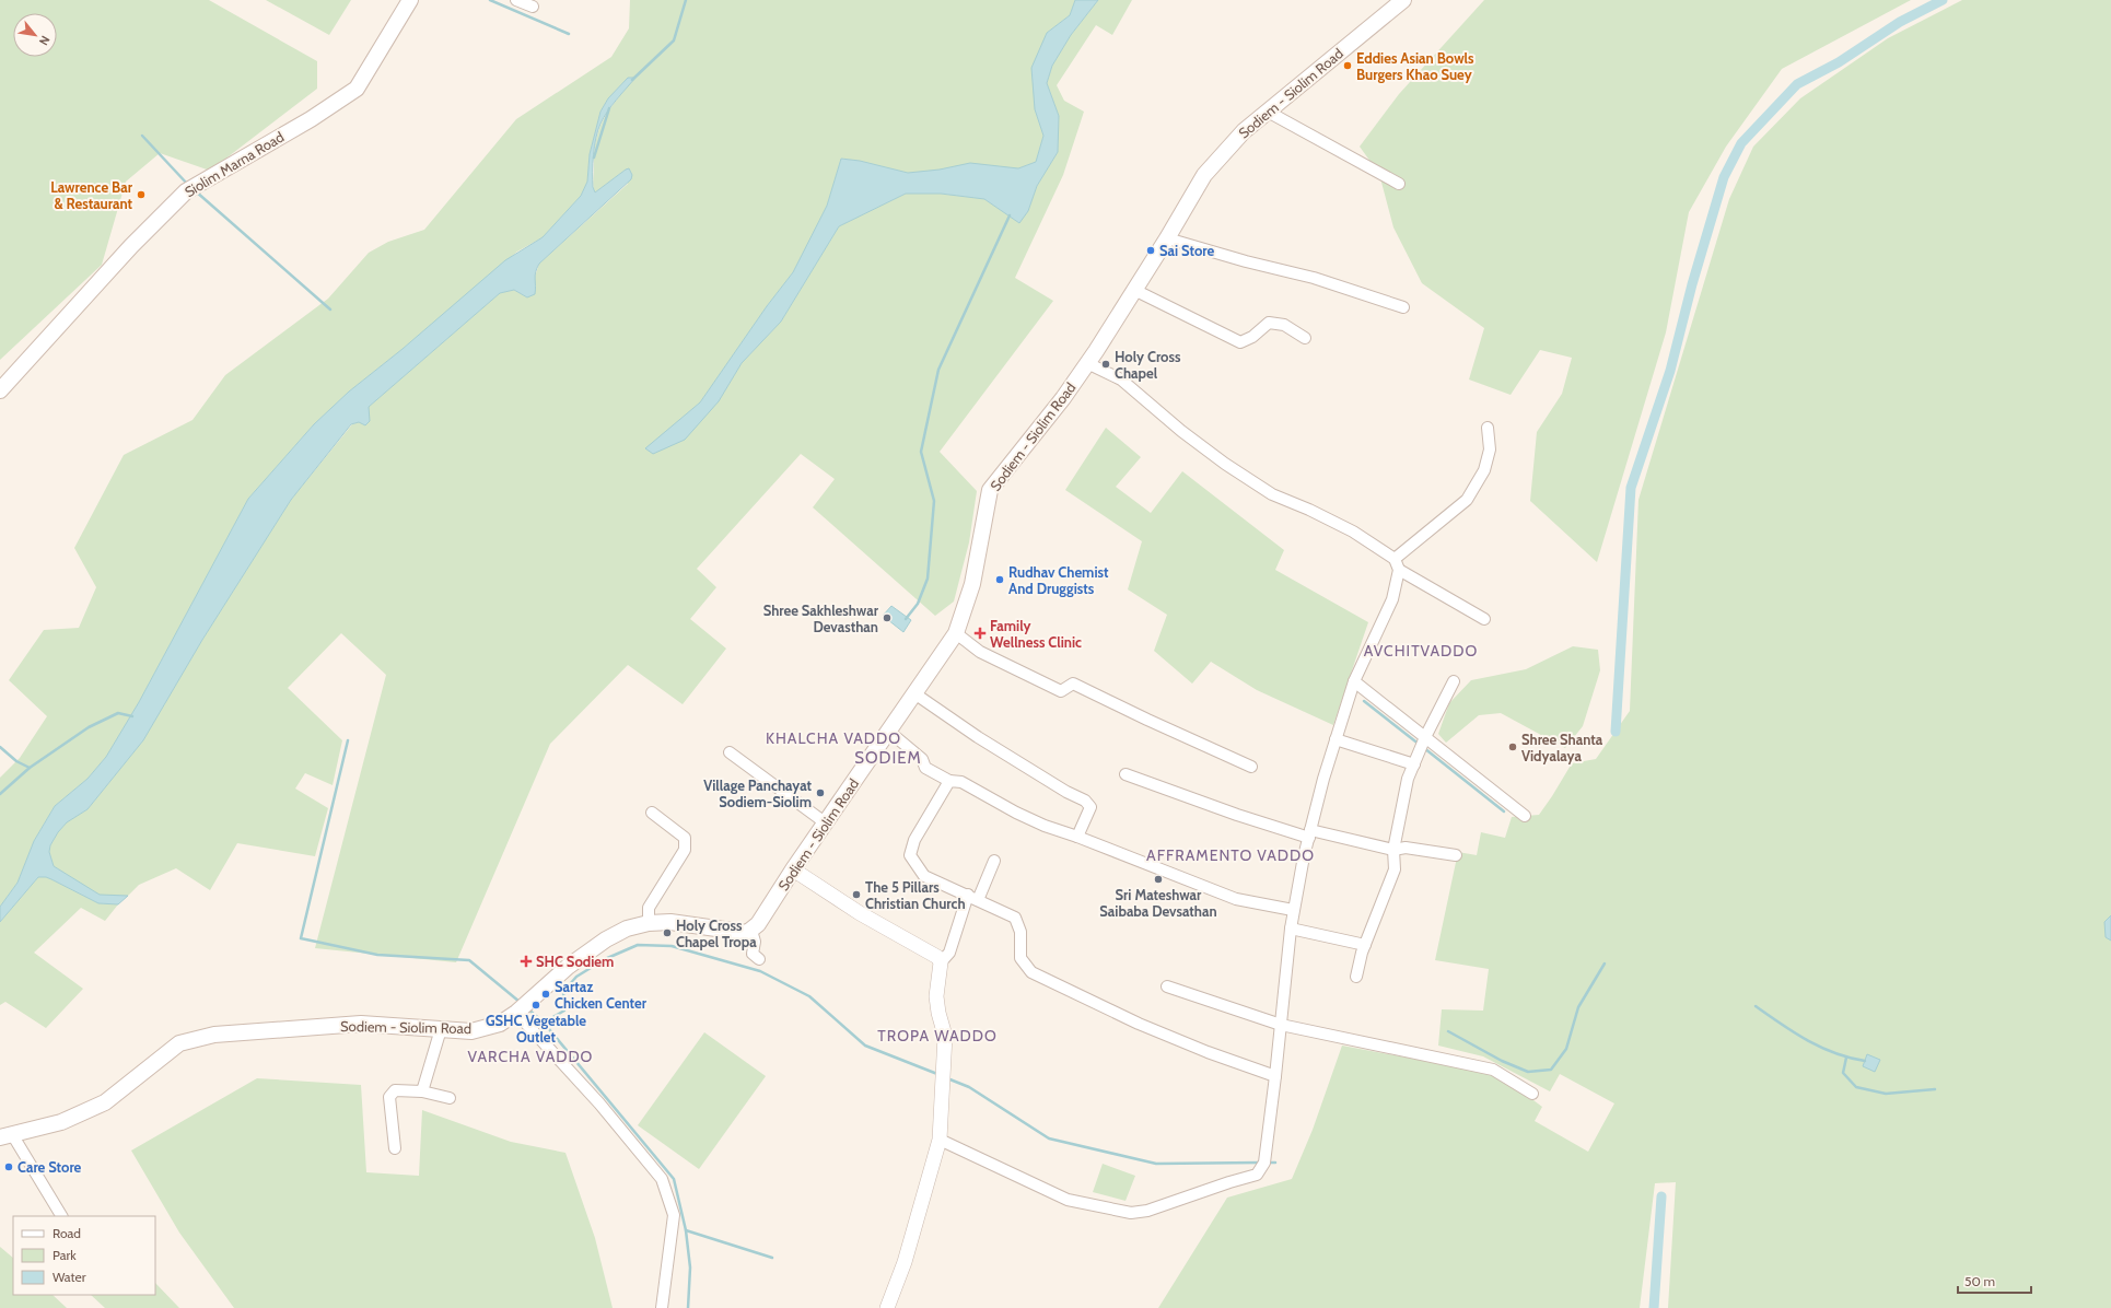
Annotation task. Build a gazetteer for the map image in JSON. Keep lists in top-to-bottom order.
{
  "streets": {
    "main road": ["Sodiem - Siolim Road", "Siolim Marna Road"]
  },
  "districts": [
    "AVCHITVADDO",
    "KHALCHA VADDO",
    "SODIEM",
    "AFFRAMENTO VADDO",
    "TROPA WADDO",
    "VARCHA VADDO"
  ],
  "places": {
    "other": [
      "Eddies Asian Bowls Burgers Khao Suey",
      "Lawrence Bar & Restaurant",
      "Sai Store",
      "Holy Cross Chapel",
      "Rudhav Chemist And Druggists",
      "Shree Sakhleshwar Devasthan",
      "Shree Shanta Vidyalaya",
      "Village Panchayat Sodiem-Siolim",
      "Sri Mateshwar Saibaba Devsathan",
      "The 5 Pillars Christian Church",
      "Holy Cross Chapel Tropa",
      "Sartaz Chicken Center",
      "GSHC Vegetable Outlet",
      "Care Store"
    ],
    "health": ["Family Wellness Clinic", "SHC Sodiem"]
  },
  "legend": ["Road", "Park", "Water"],
  "scale_bar": "50 m",
  "north": "bottom right"
}
